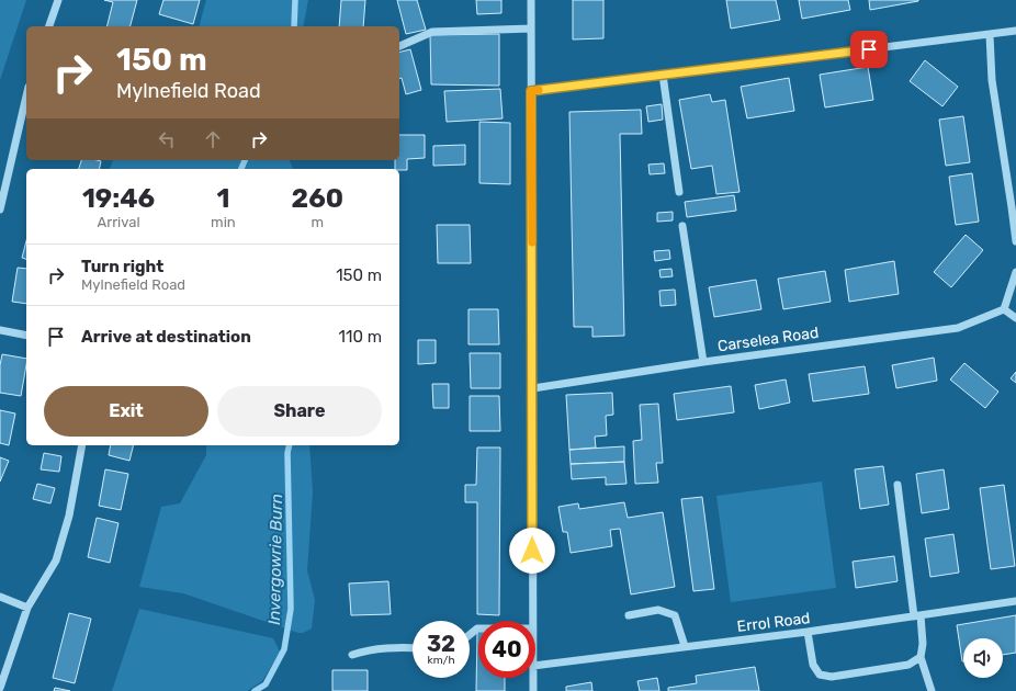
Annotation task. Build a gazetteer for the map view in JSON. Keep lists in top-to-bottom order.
{
  "streets": {
    "street": ["Carselea Road", "Errol Road"]
  },
  "water": ["Invergowrie Burn"],
  "page": {
    "turn": ["150 m", "Mylnefield Road"],
    "eta": [
      "19:46",
      "Arrival",
      "1",
      "min",
      "260",
      "m"
    ],
    "list": [
      {
        "name": "Turn right",
        "note": "Mylnefield Road",
        "value": "150 m"
      },
      {
        "name": "Arrive at destination",
        "value": "110 m"
      }
    ],
    "buttons": ["Exit", "Share"],
    "speed": "32 km/h",
    "limit": "40"
  }
}
